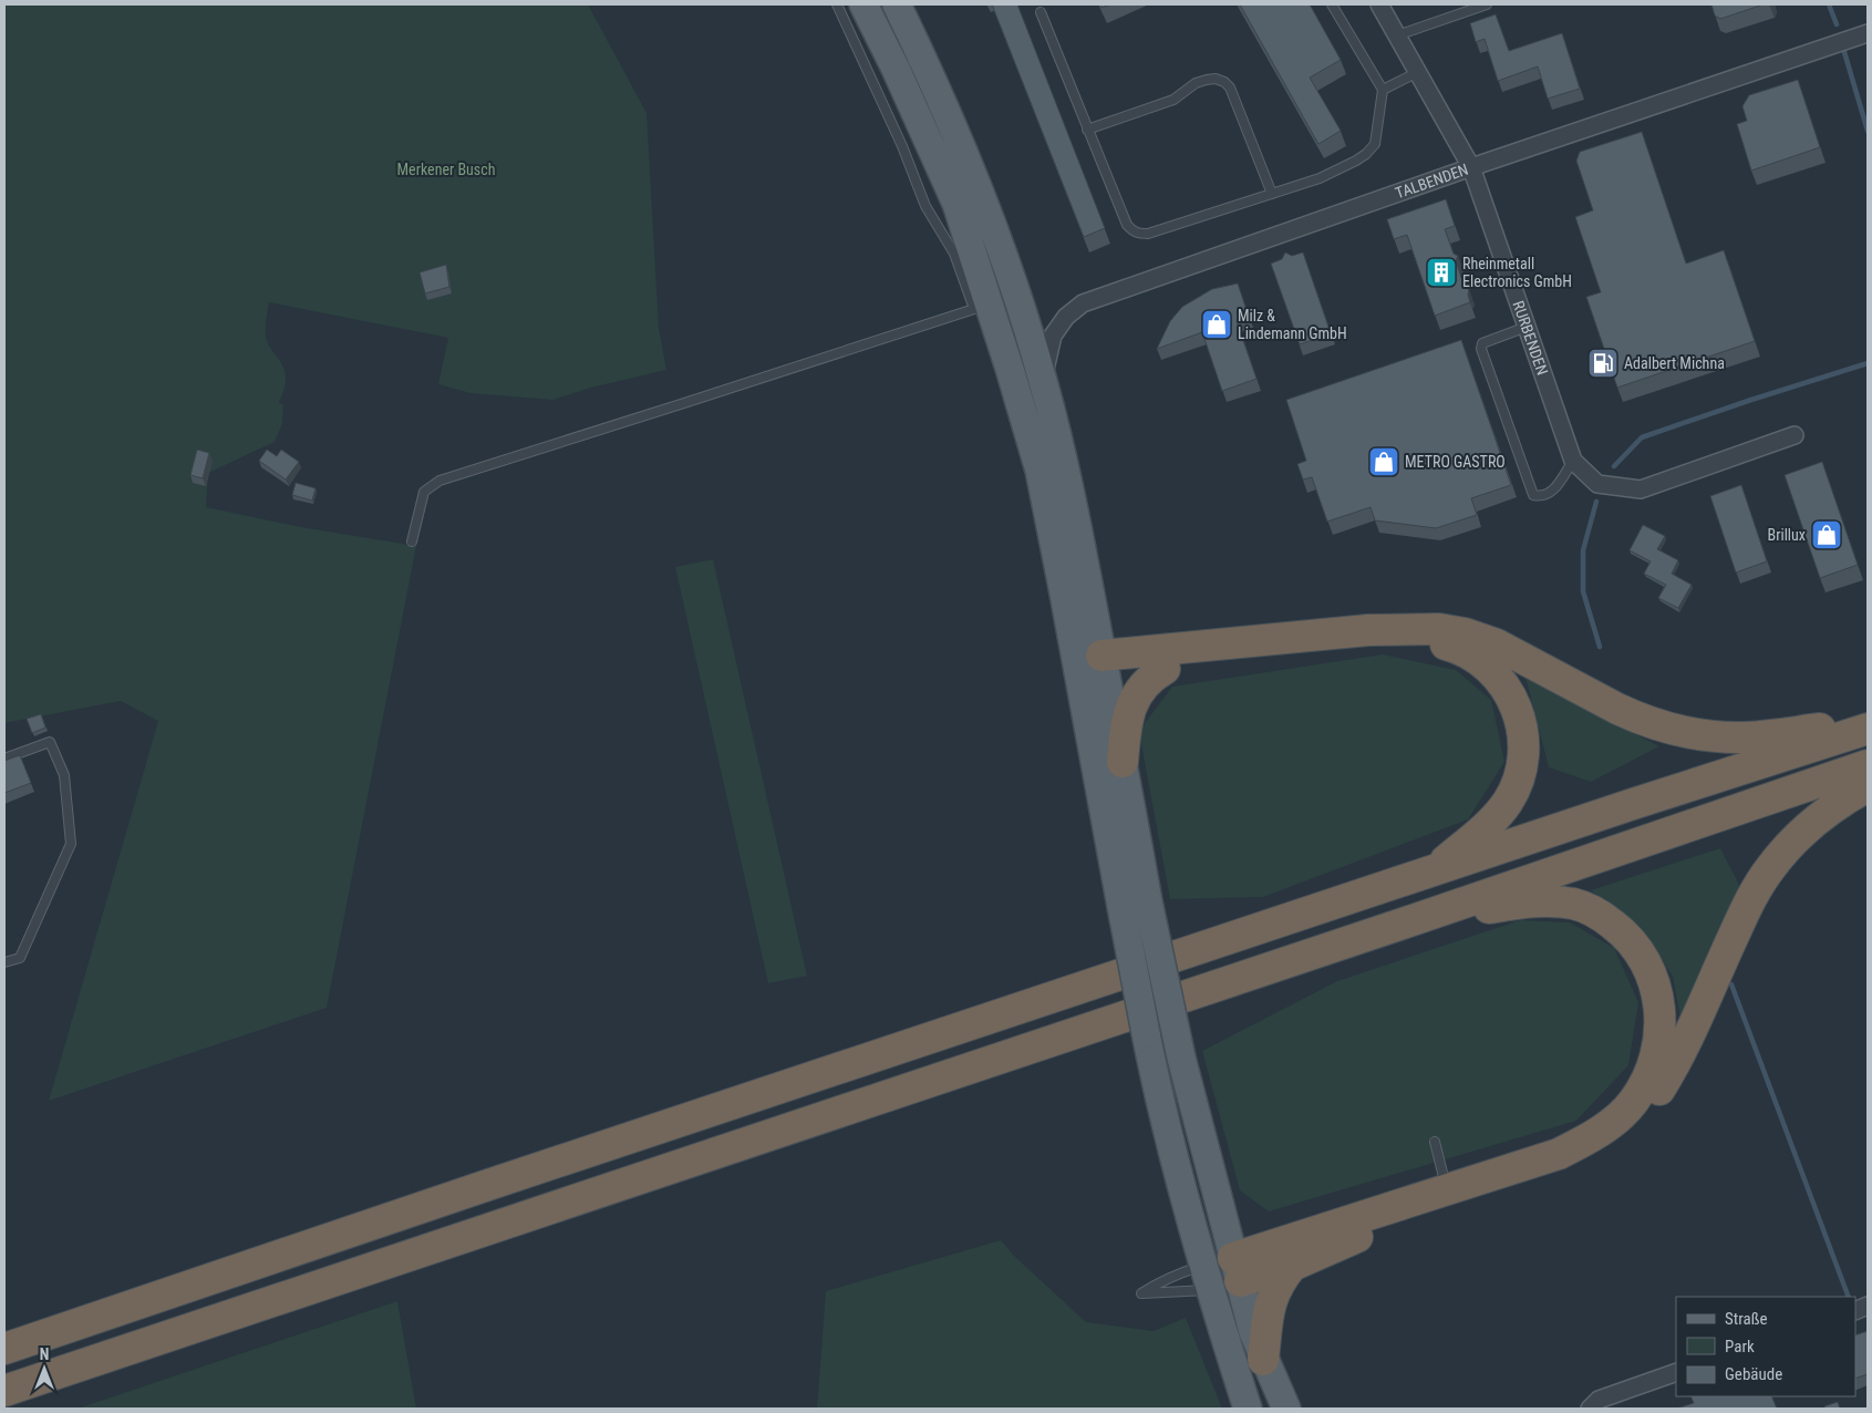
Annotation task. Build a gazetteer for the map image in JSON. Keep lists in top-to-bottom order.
{
  "streets": {
    "street": ["TALBENDEN", "RURBENDEN"]
  },
  "crossings": [
    ["TALBENDEN", "RURBENDEN"]
  ],
  "parks": ["Merkener Busch"],
  "places": {
    "building": ["Rheinmetall Electronics GmbH"],
    "shop": ["Milz & Lindemann GmbH", "METRO GASTRO", "Brillux"],
    "fuel station": ["Adalbert Michna"]
  },
  "legend": ["Straße", "Park", "Gebäude"],
  "north": "top"
}
